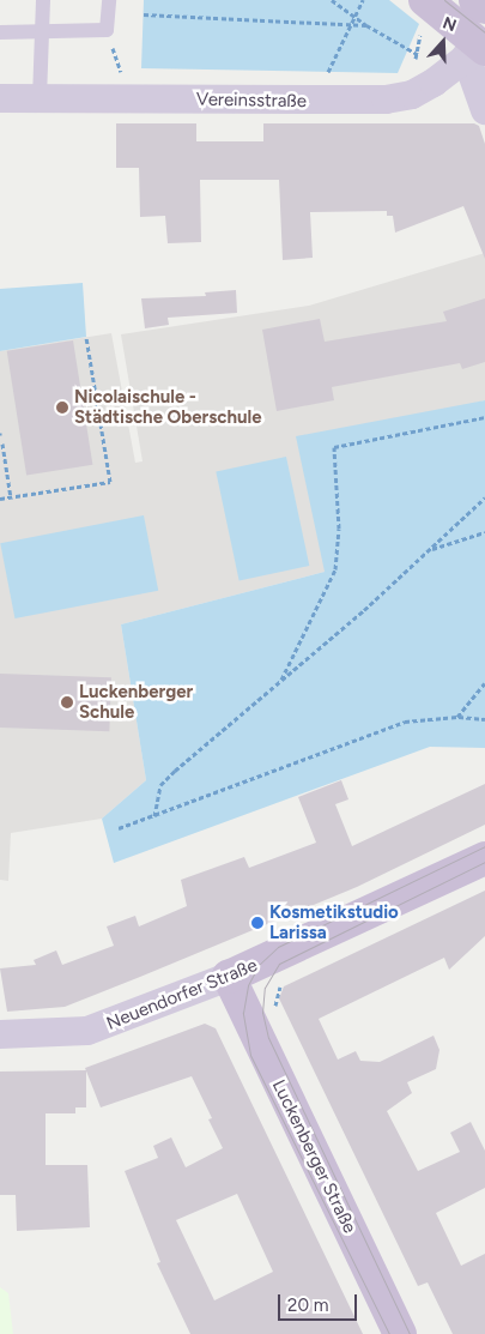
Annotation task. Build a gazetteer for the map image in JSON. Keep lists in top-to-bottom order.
{
  "streets": {
    "street": ["Vereinsstraße", "Neuendorfer Straße", "Luckenberger Straße"]
  },
  "crossings": [
    ["Neuendorfer Straße", "Luckenberger Straße"]
  ],
  "places": ["Nicolaischule - Städtische Oberschule", "Luckenberger Schule", "Kosmetikstudio Larissa"],
  "scale_bar": "20 m",
  "north": "top"
}
